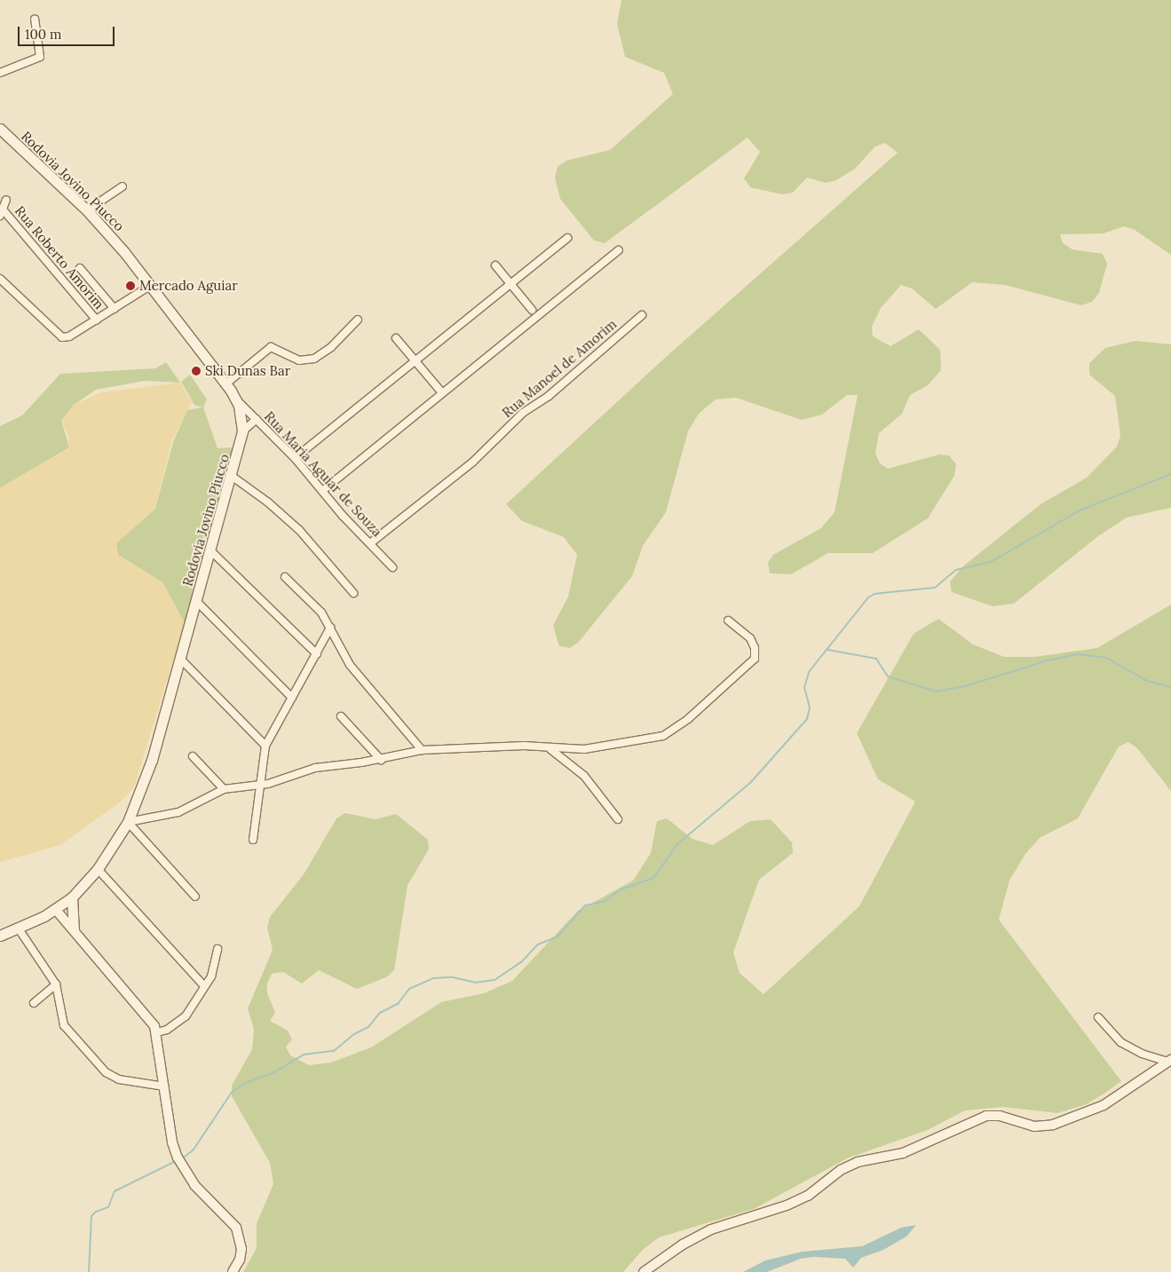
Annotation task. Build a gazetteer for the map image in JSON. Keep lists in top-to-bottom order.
{
  "streets": {
    "main road": ["Rodovia Jovino Piucco"],
    "street": ["Rua Roberto Amorim", "Rua Manoel de Amorim", "Rua Maria Aguiar de Souza"]
  },
  "crossings": [
    ["Rodovia Jovino Piucco", "Rua Maria Aguiar de Souza"],
    ["Rua Manoel de Amorim", "Rua Maria Aguiar de Souza"]
  ],
  "places": ["Mercado Aguiar", "Ski Dunas Bar"],
  "scale_bar": "100 m"
}
